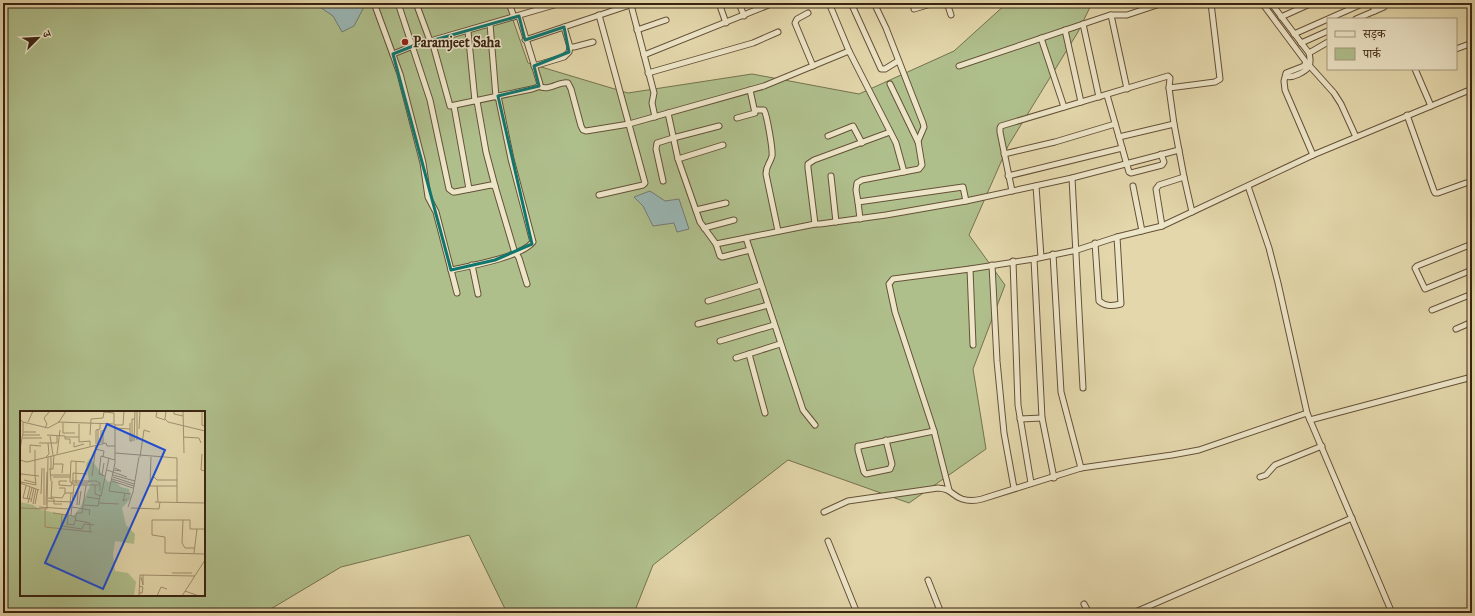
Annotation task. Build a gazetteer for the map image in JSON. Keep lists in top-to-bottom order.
{
  "places": ["Paramjeet Saha"],
  "legend": ["सड़क", "पार्क"],
  "north": "top right"
}
